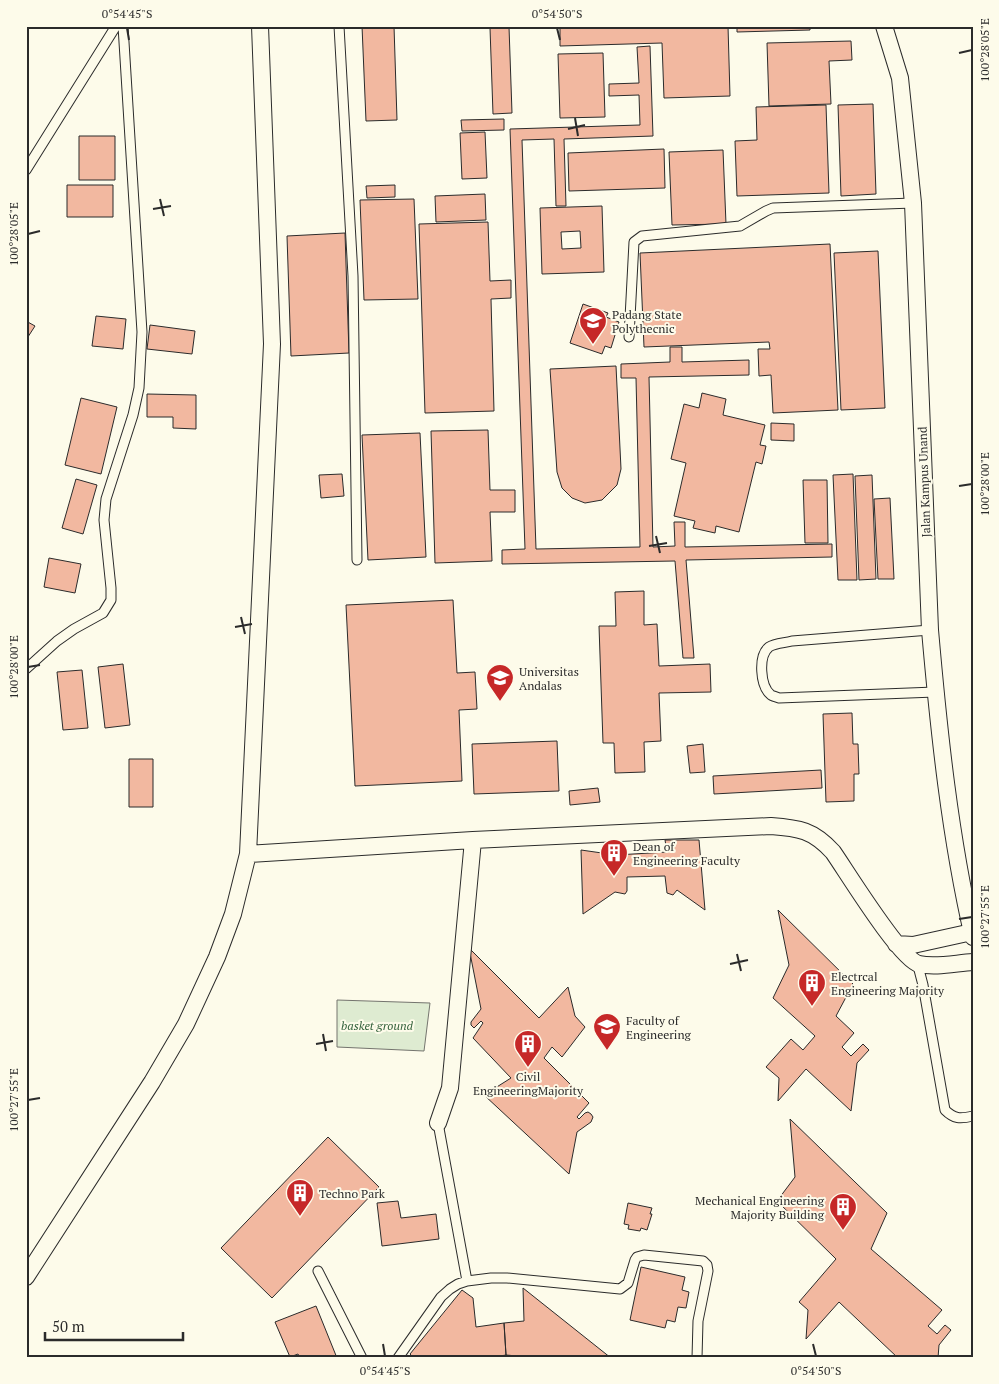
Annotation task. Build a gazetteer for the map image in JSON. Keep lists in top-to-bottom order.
{
  "streets": {
    "street": ["Jalan Kampus Unand"]
  },
  "parks": ["basket ground"],
  "places": {
    "school or university": ["Padang State Polythecnic", "Universitas Andalas", "Faculty of Engineering"],
    "building": [
      "Dean of Engineering Faculty",
      "Electrcal Engineering Majority",
      "Civil EngineeringMajority",
      "Techno Park",
      "Mechanical Engineering Majority Building"
    ]
  },
  "scale_bar": "50 m",
  "coordinates": [
    "0°54'45\"S",
    "0°54'50\"S",
    "100°28'05\"E",
    "100°28'00\"E",
    "100°27'55\"E"
  ]
}
